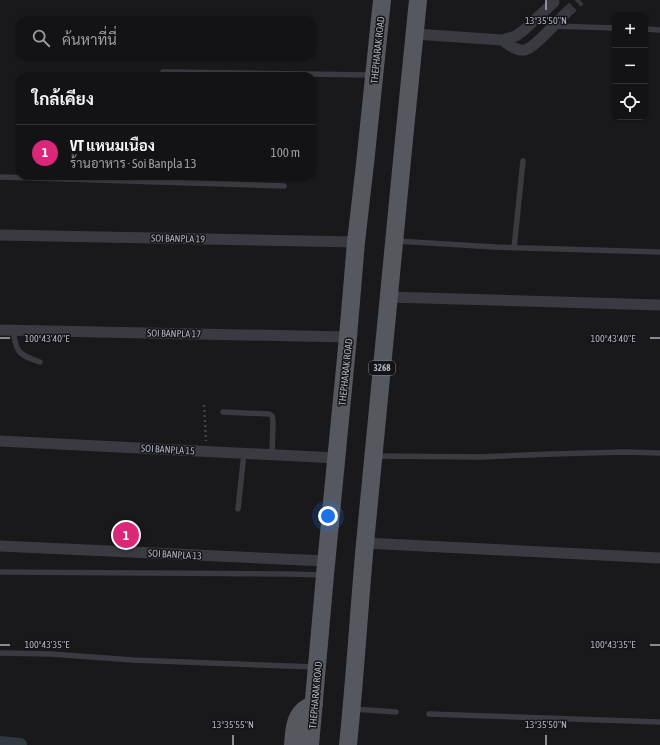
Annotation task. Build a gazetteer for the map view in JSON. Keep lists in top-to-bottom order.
{
  "streets": {
    "main road": ["THEPHARAK ROAD", "3268"],
    "street": [
      "SOI BANPLA 19",
      "SOI BANPLA 17",
      "SOI BANPLA 15",
      "SOI BANPLA 13"
    ]
  },
  "crossings": [
    ["THEPHARAK ROAD", "SOI BANPLA 19"],
    ["THEPHARAK ROAD", "SOI BANPLA 17"],
    ["THEPHARAK ROAD", "SOI BANPLA 15"],
    ["THEPHARAK ROAD", "SOI BANPLA 13"]
  ],
  "page": {
    "map_buttons": ["+", "−"],
    "search": "ค้นหาที่นี่",
    "heading": "ใกล้เคียง",
    "list": [
      {
        "mark": "1",
        "name": "VT แหนมเนือง",
        "note": "ร้านอาหาร · Soi Banpla 13",
        "value": "100 m"
      }
    ],
    "pins": "1"
  },
  "coordinates": [
    "13°35'50\"N",
    "100°43'40\"E",
    "100°43'35\"E",
    "13°35'55\"N"
  ]
}
